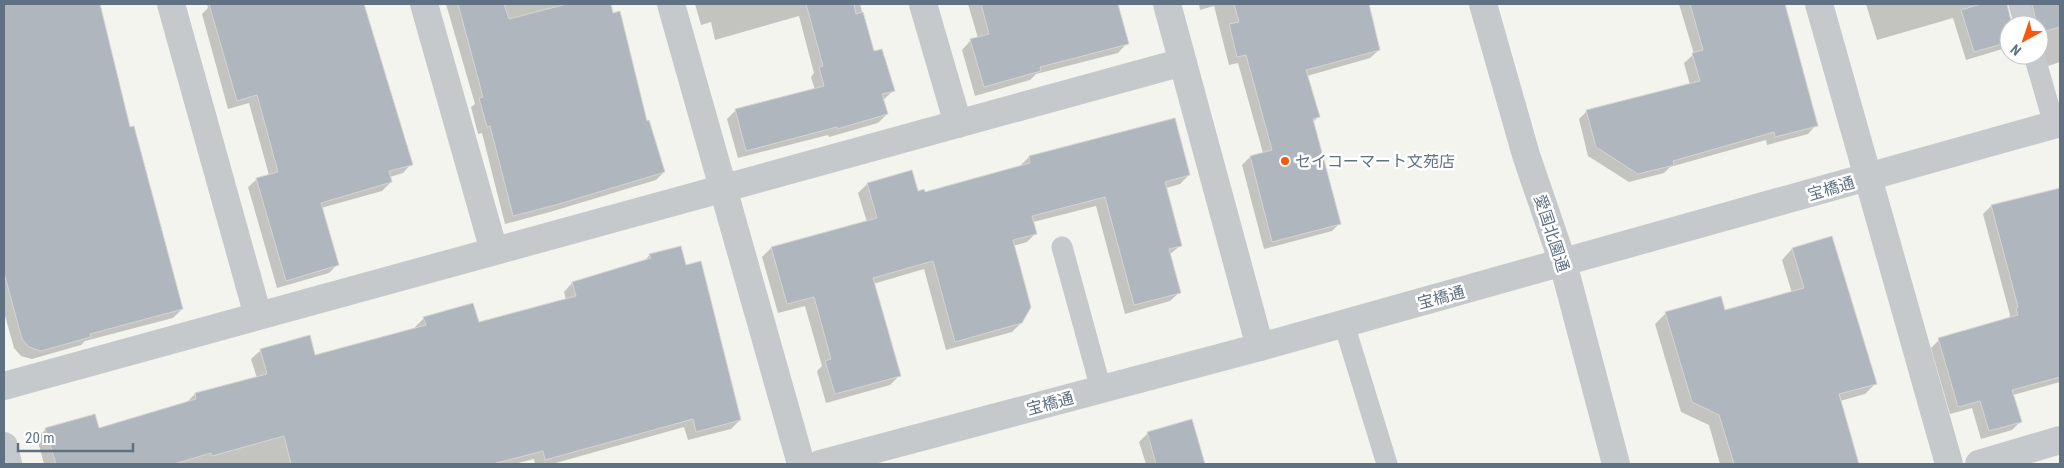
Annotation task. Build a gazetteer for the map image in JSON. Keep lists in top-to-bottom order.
{
  "streets": {
    "street": ["宝橋通", "愛国北園通"]
  },
  "crossings": [
    ["宝橋通", "愛国北園通"]
  ],
  "places": ["セイコーマート文苑店"],
  "scale_bar": "20 m",
  "north": "bottom left"
}
